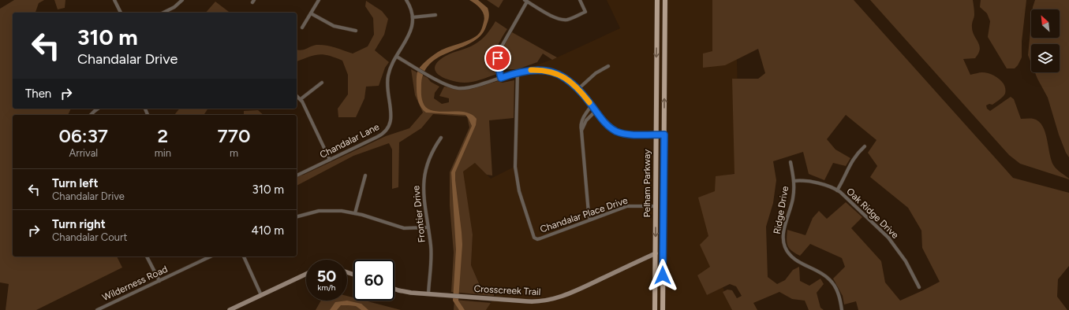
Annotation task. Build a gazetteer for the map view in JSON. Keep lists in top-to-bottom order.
{
  "streets": {
    "main road": ["Pelham Parkway"],
    "street": [
      "Chandalar Lane",
      "Ridge Drive",
      "Oak Ridge Drive",
      "Frontier Drive",
      "Chandalar Place Drive",
      "Wilderness Road",
      "Crosscreek Trail"
    ]
  },
  "crossings": [
    ["Pelham Parkway", "Chandalar Place Drive"],
    ["Pelham Parkway", "Crosscreek Trail"],
    ["Ridge Drive", "Oak Ridge Drive"],
    ["Frontier Drive", "Crosscreek Trail"]
  ],
  "north": "top left",
  "page": {
    "turn": ["310 m", "Chandalar Drive"],
    "then": "Then",
    "eta": [
      "06:37",
      "Arrival",
      "2",
      "min",
      "770",
      "m"
    ],
    "list": [
      {
        "name": "Turn left",
        "note": "Chandalar Drive",
        "value": "310 m"
      },
      {
        "name": "Turn right",
        "note": "Chandalar Court",
        "value": "410 m"
      }
    ],
    "speed": "50 km/h",
    "limit": "60"
  }
}
